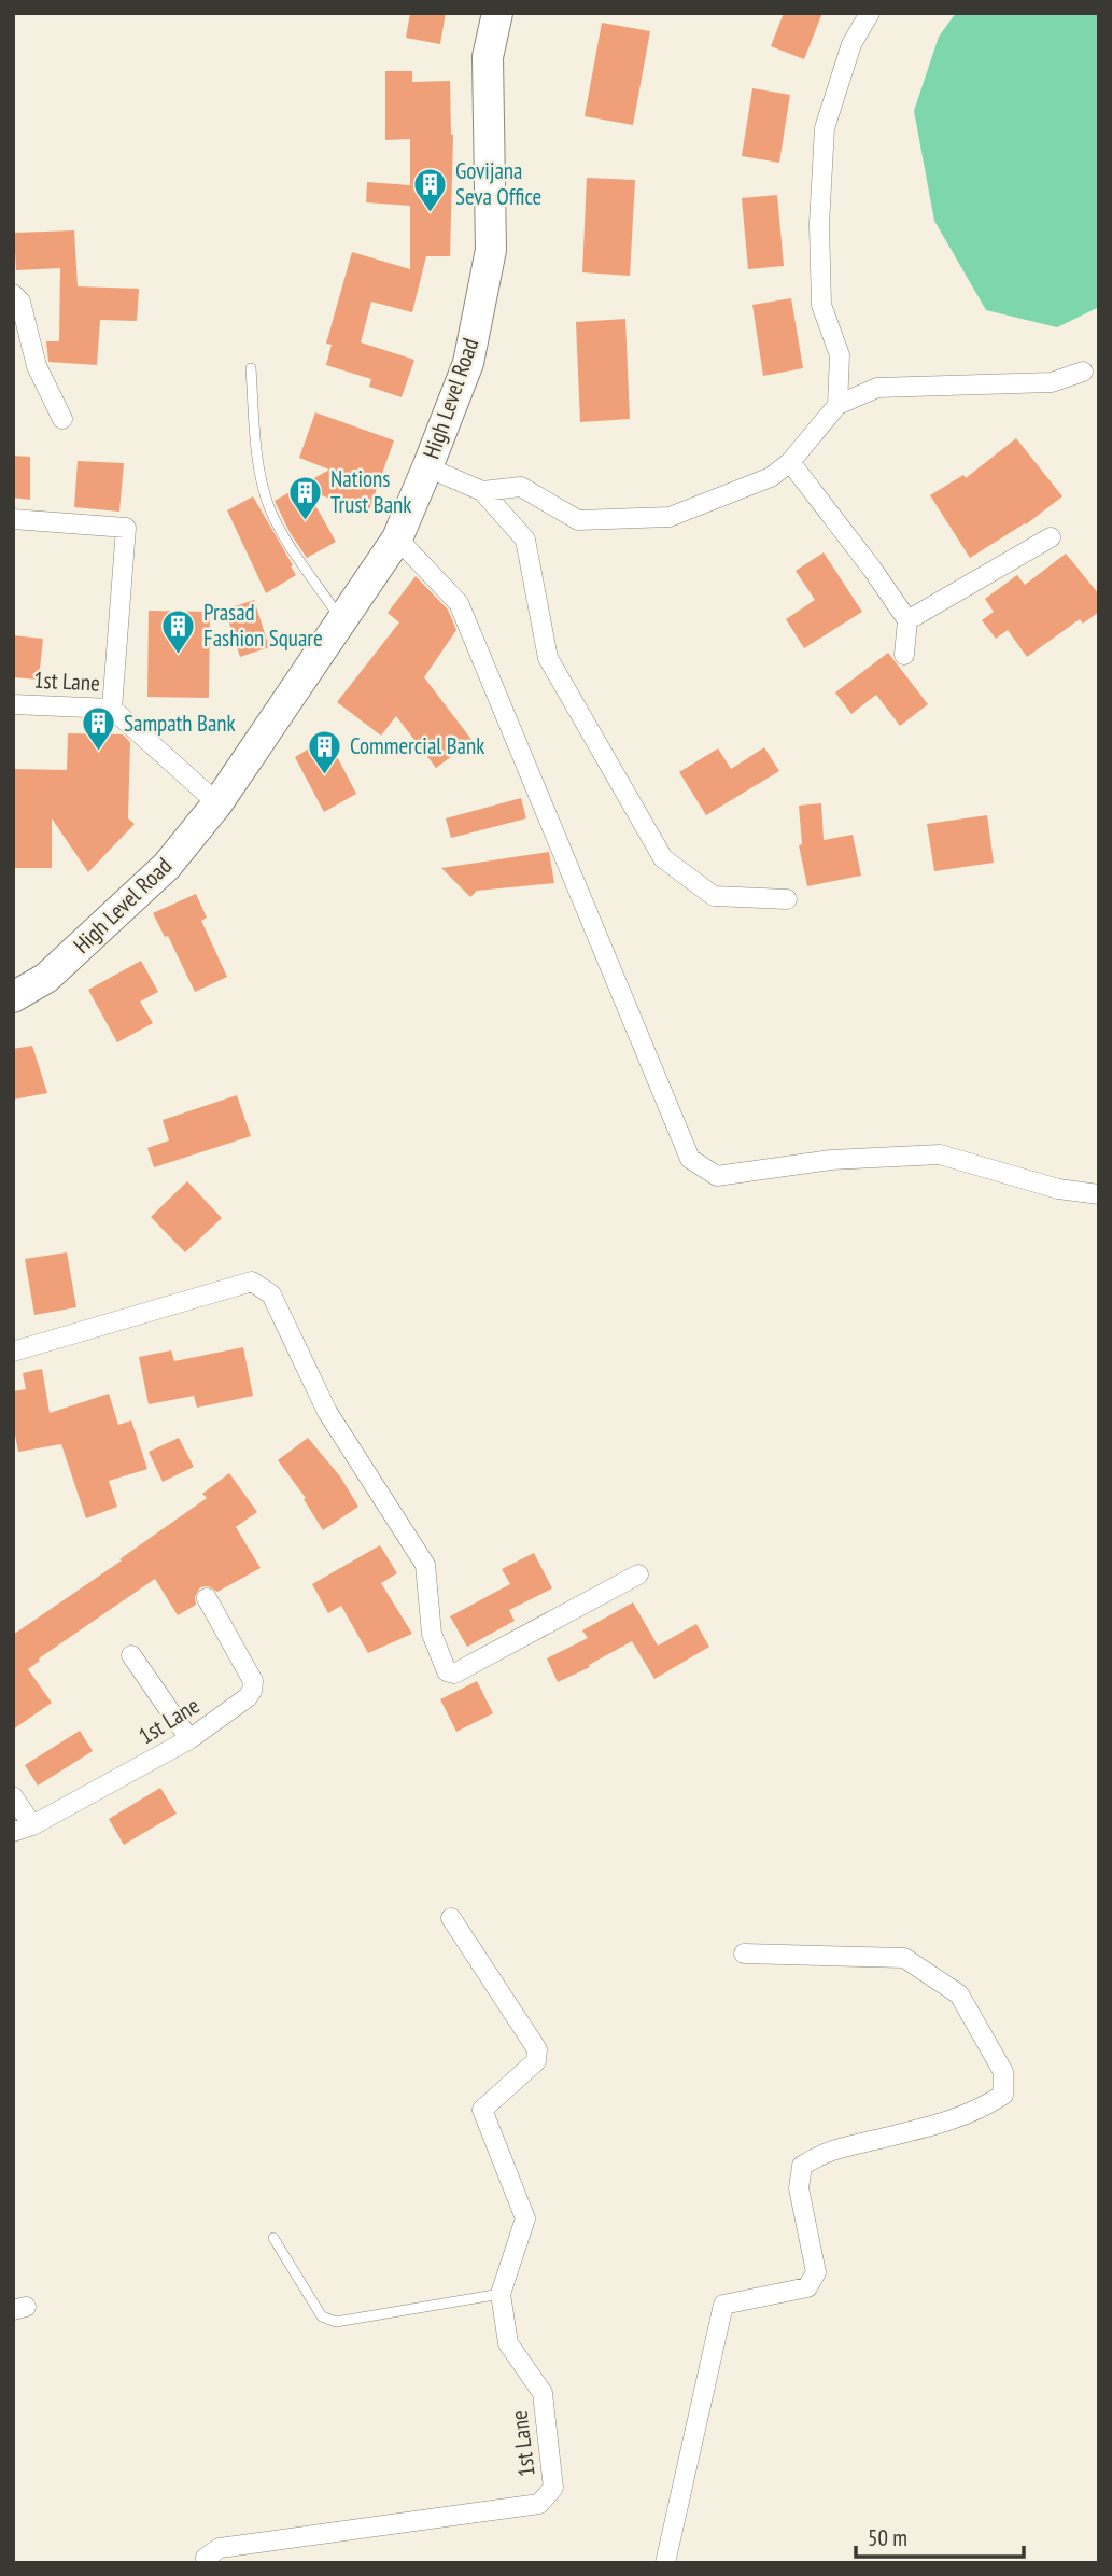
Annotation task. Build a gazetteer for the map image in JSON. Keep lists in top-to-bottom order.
{
  "streets": {
    "highway": ["High Level Road"],
    "street": ["1st Lane"]
  },
  "crossings": [
    ["High Level Road", "1st Lane"]
  ],
  "places": {
    "building": [
      "Govijana Seva Office",
      "Nations Trust Bank",
      "Prasad Fashion Square",
      "Sampath Bank",
      "Commercial Bank"
    ]
  },
  "scale_bar": "50 m"
}
